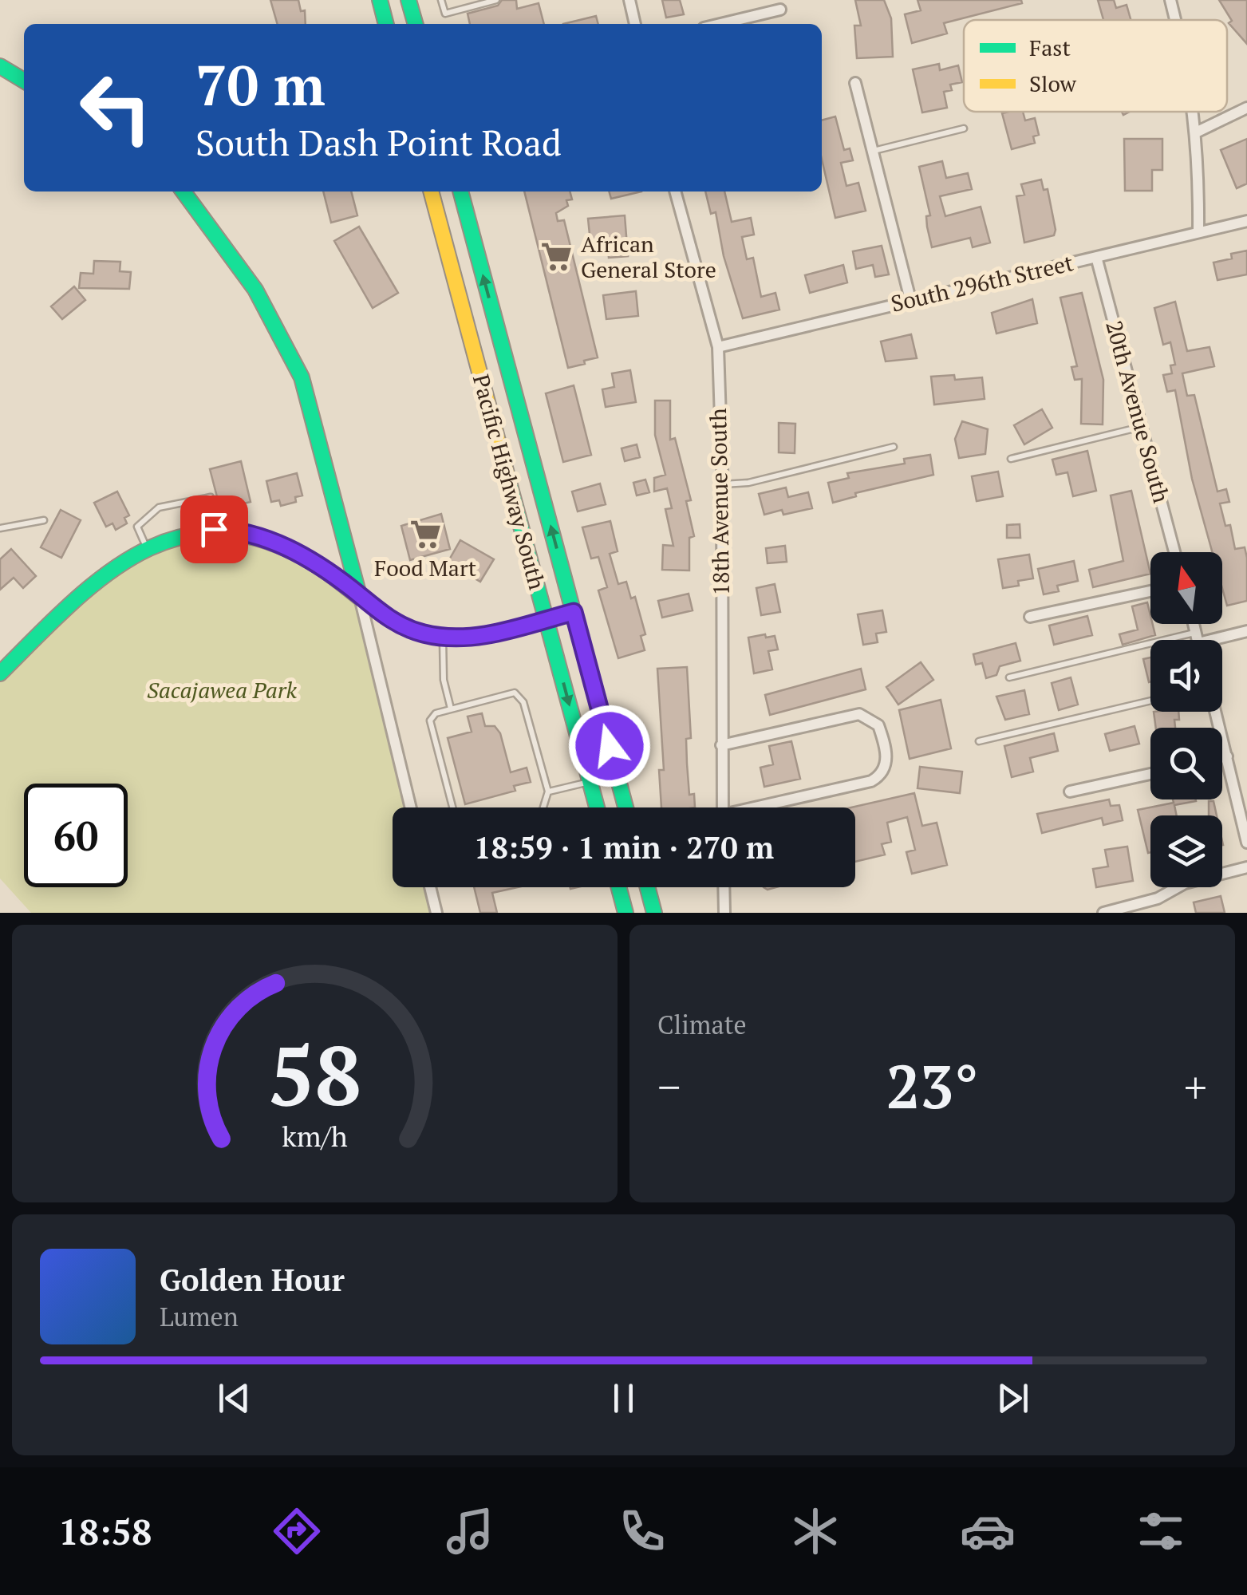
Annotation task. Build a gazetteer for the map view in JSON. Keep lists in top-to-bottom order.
{
  "streets": {
    "main road": ["Pacific Highway South"],
    "street": ["South 296th Street", "20th Avenue South", "18th Avenue South"]
  },
  "crossings": [
    ["South 296th Street", "20th Avenue South"],
    ["South 296th Street", "18th Avenue South"]
  ],
  "parks": ["Sacajawea Park"],
  "places": {
    "supermarket": ["African General Store", "Food Mart"]
  },
  "legend": ["Fast", "Slow"],
  "north": "top",
  "page": {
    "turn": ["70 m", "South Dash Point Road"],
    "limit": "60",
    "trip": "18:59 · 1 min · 270 m",
    "tile": "Climate",
    "heat": ["−", "23°", "+"],
    "song": ["Golden Hour", "Lumen"],
    "tabs": "18:58",
    "gauge": ["58", "km/h"]
  }
}
